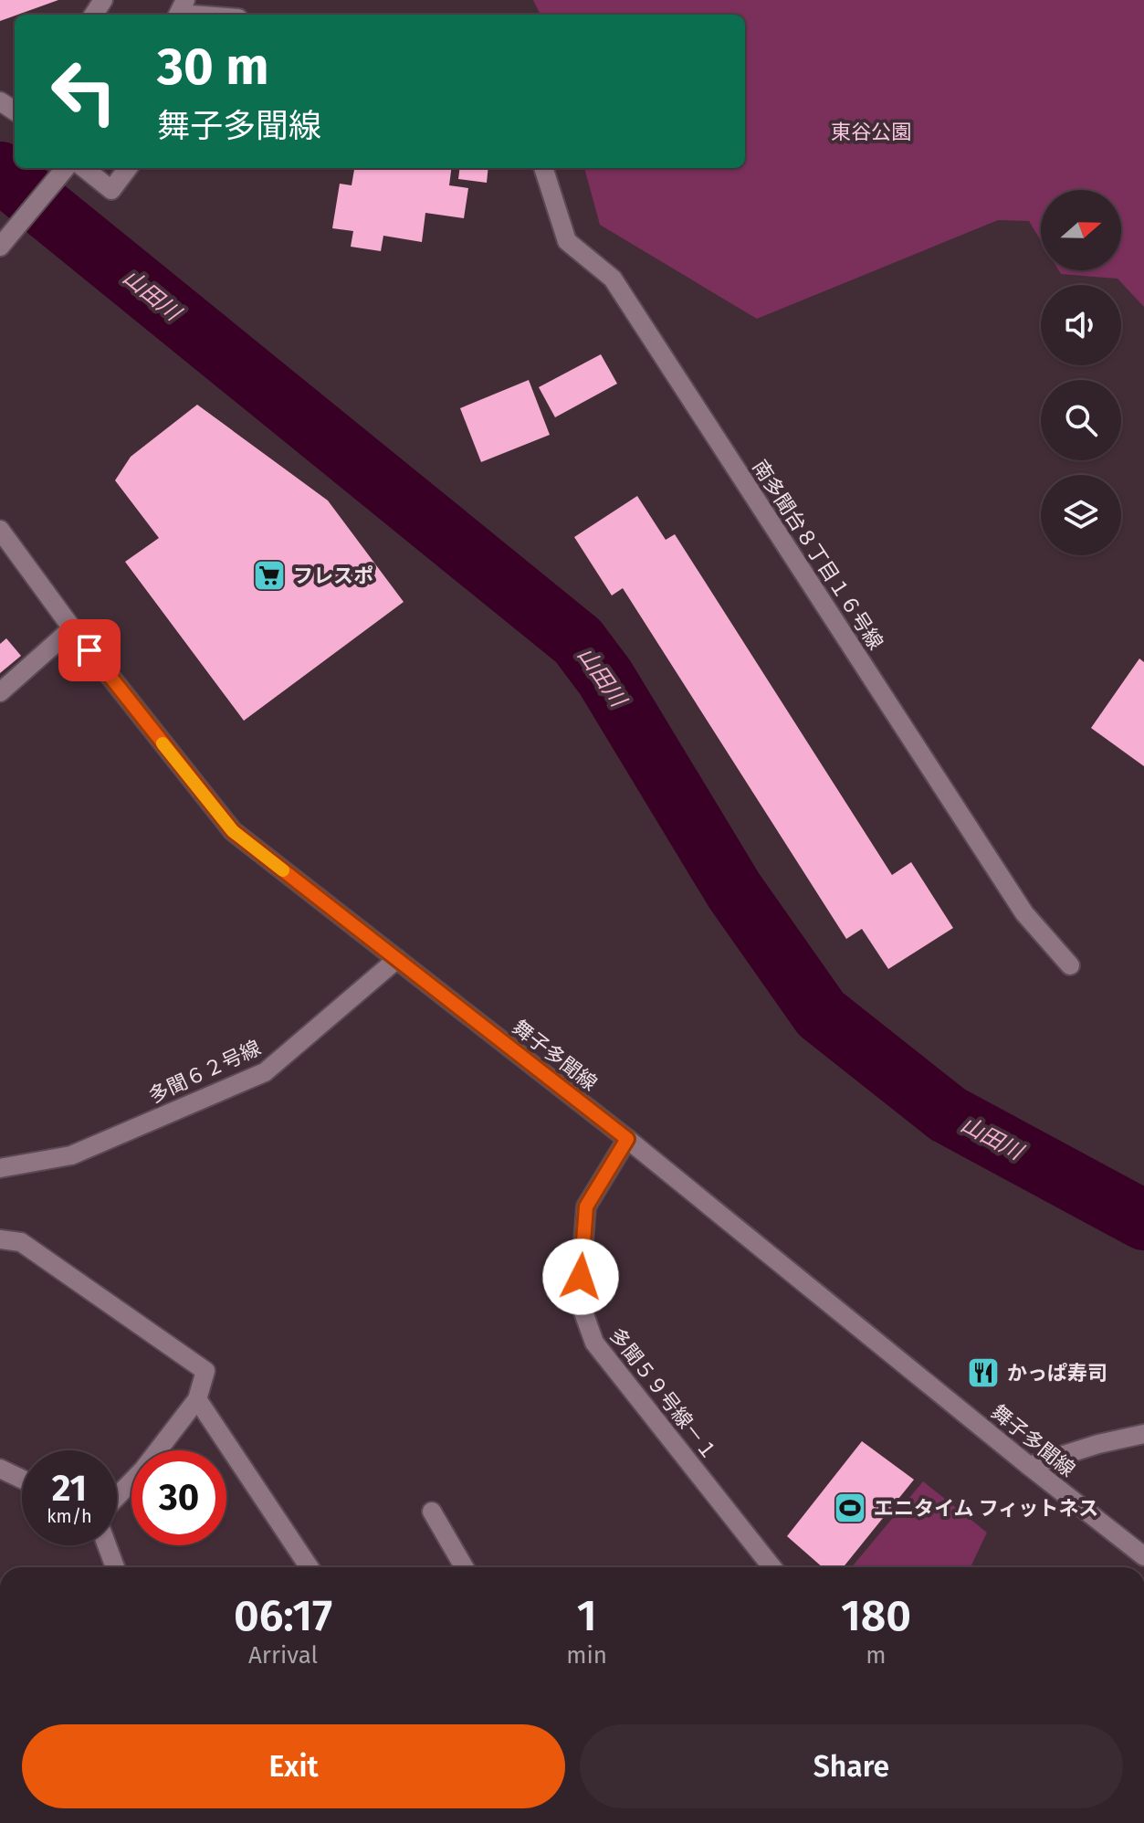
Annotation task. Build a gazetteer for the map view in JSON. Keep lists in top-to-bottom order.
{
  "streets": {
    "street": [
      "南多聞台８丁目１６号線",
      "舞子多聞線",
      "多聞６２号線",
      "多聞５９号線－１"
    ]
  },
  "crossings": [
    ["舞子多聞線", "多聞６２号線"],
    ["舞子多聞線", "多聞５９号線－１"]
  ],
  "water": ["山田川"],
  "parks": ["東谷公園"],
  "places": {
    "supermarket": ["フレスポ"],
    "restaurant": ["かっぱ寿司"],
    "sports": ["エニタイム フィットネス"]
  },
  "north": "right",
  "page": {
    "turn": ["30 m", "舞子多聞線"],
    "speed": "21 km/h",
    "limit": "30",
    "eta": [
      "06:17",
      "Arrival",
      "1",
      "min",
      "180",
      "m"
    ],
    "buttons": ["Exit", "Share"]
  }
}
